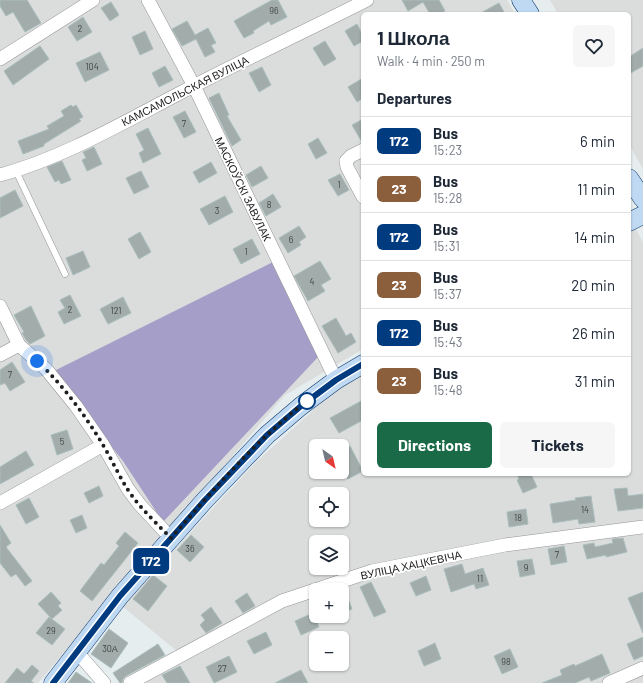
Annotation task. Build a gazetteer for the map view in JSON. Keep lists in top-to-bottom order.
{
  "streets": {
    "street": ["КАМСАМОЛЬСКАЯ ВУЛІЦА", "МАСКОЎСКІ ЗАВУЛАК", "ВУЛІЦА ХАЦКЕВІЧА"]
  },
  "crossings": [
    ["КАМСАМОЛЬСКАЯ ВУЛІЦА", "МАСКОЎСКІ ЗАВУЛАК"]
  ],
  "lines": ["bus line 172"],
  "house_numbers": [
    "96",
    "2",
    "104",
    "7",
    "1",
    "8",
    "3",
    "6",
    "1",
    "4",
    "2",
    "121",
    "7",
    "5",
    "14",
    "18",
    "36",
    "7",
    "9",
    "11",
    "29",
    "30А",
    "98",
    "27"
  ],
  "north": "bottom right",
  "page": {
    "on_map": "172",
    "heading": [
      ["1 Школа", "Walk · 4 min · 250 m"],
      "Departures"
    ],
    "list": [
      {
        "mark": "172",
        "name": "Bus",
        "note": "15:23",
        "value": "6 min"
      },
      {
        "mark": "23",
        "name": "Bus",
        "note": "15:28",
        "value": "11 min"
      },
      {
        "mark": "172",
        "name": "Bus",
        "note": "15:31",
        "value": "14 min"
      },
      {
        "mark": "23",
        "name": "Bus",
        "note": "15:37",
        "value": "20 min"
      },
      {
        "mark": "172",
        "name": "Bus",
        "note": "15:43",
        "value": "26 min"
      },
      {
        "mark": "23",
        "name": "Bus",
        "note": "15:48",
        "value": "31 min"
      }
    ],
    "buttons": ["Directions", "Tickets"],
    "map_buttons": ["+", "−"]
  }
}
